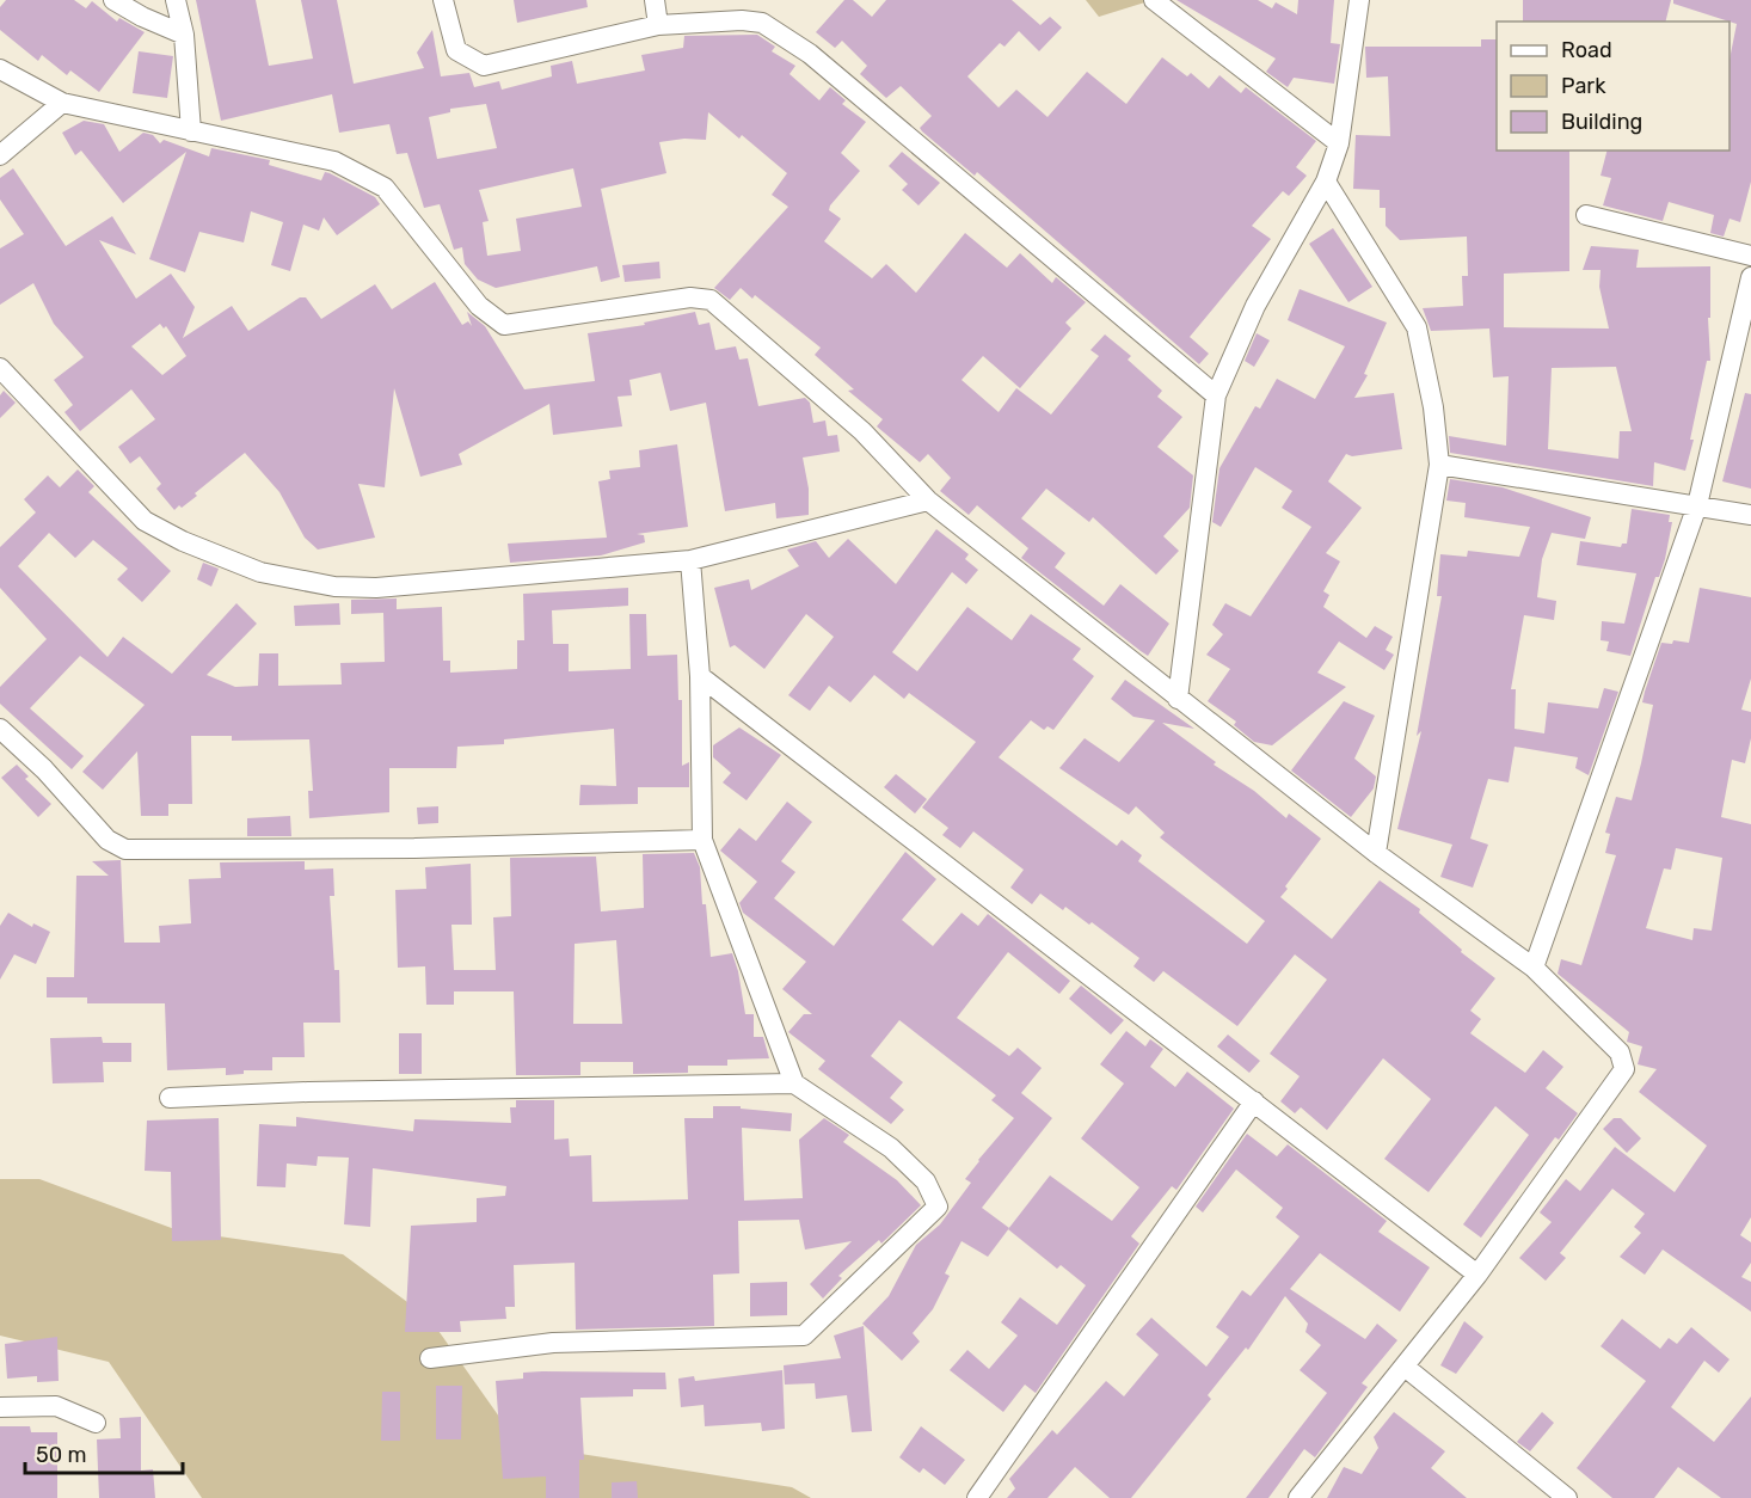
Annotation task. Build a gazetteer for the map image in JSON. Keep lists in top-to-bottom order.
{
  "legend": ["Road", "Park", "Building"],
  "scale_bar": "50 m"
}
